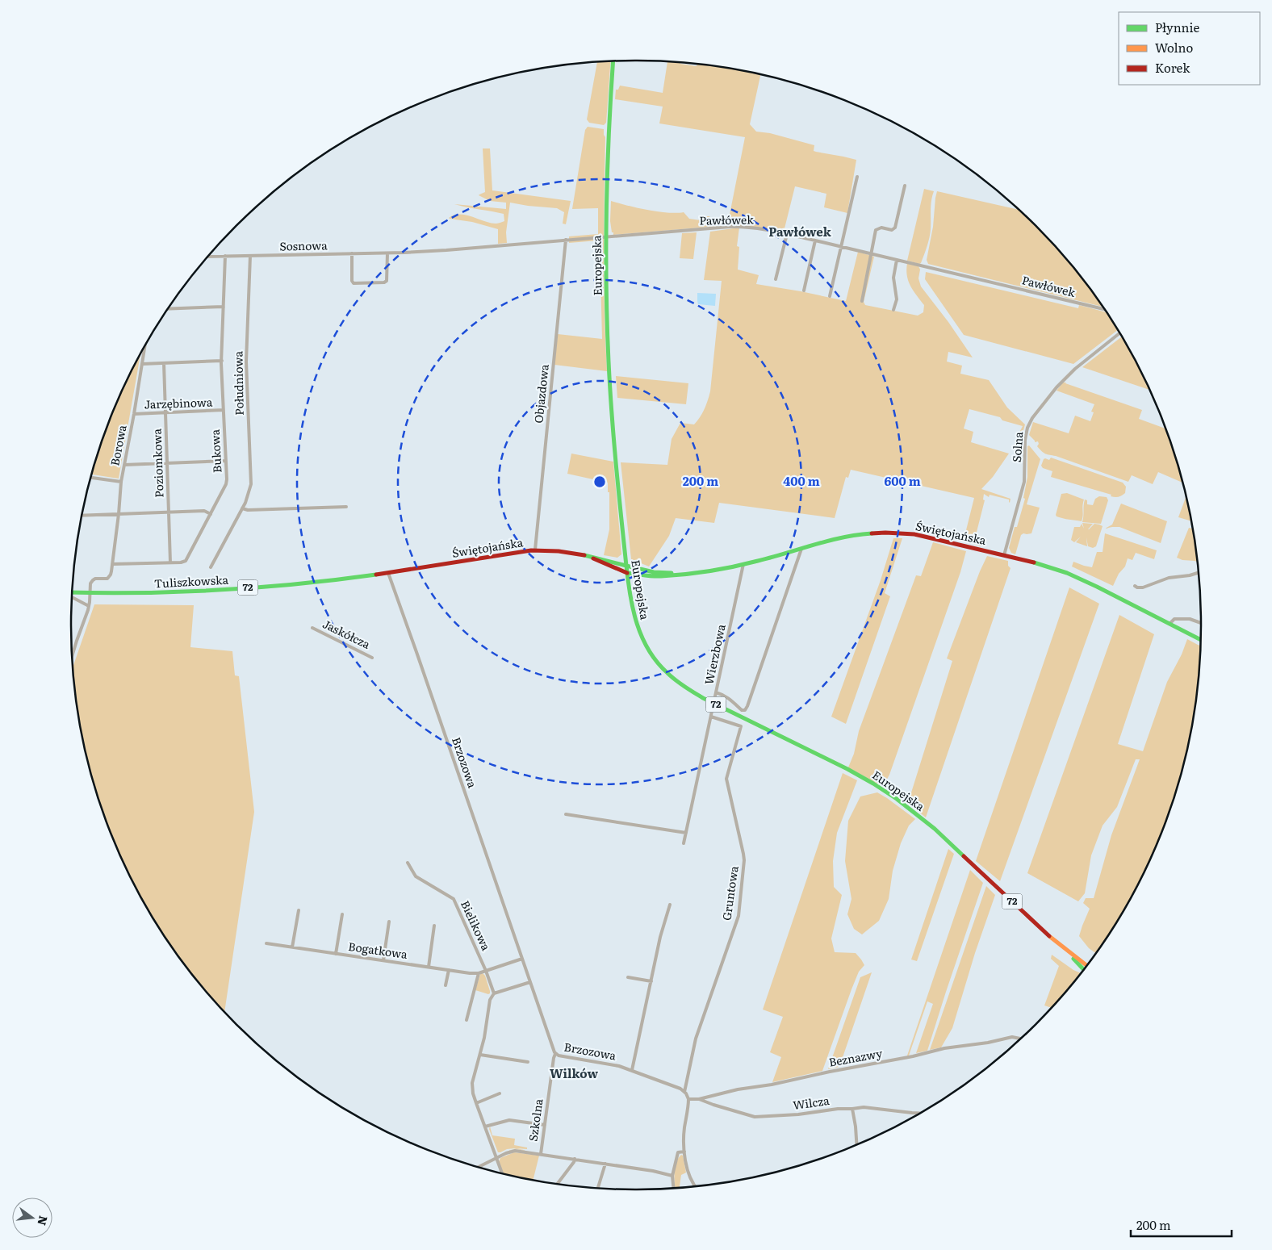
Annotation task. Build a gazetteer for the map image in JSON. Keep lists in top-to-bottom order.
{
  "streets": {
    "main road": [
      "Europejska",
      "Świętojańska",
      "Tuliszkowska",
      "72"
    ],
    "street": [
      "Pawłówek",
      "Sosnowa",
      "Południowa",
      "Objazdowa",
      "Jarzębinowa",
      "Borowa",
      "Solna",
      "Bukowa",
      "Poziomkowa",
      "Jaskółcza",
      "Wierzbowa",
      "Brzozowa",
      "Gruntowa",
      "Bielikowa",
      "Bogatkowa",
      "Beznazwy",
      "Wilcza",
      "Szkolna"
    ]
  },
  "crossings": [
    ["Pawłówek", "Sosnowa"],
    ["Pawłówek", "Europejska"],
    ["Pawłówek", "Objazdowa"],
    ["Sosnowa", "Południowa"],
    ["Sosnowa", "Bukowa"],
    ["Europejska", "Świętojańska"],
    ["Europejska", "72"],
    ["Europejska", "Wierzbowa"],
    ["Objazdowa", "Świętojańska"],
    ["Jarzębinowa", "Borowa"],
    ["Jarzębinowa", "Bukowa"],
    ["Jarzębinowa", "Poziomkowa"],
    ["Borowa", "Bukowa"],
    ["Borowa", "Tuliszkowska"],
    ["Solna", "Świętojańska"],
    ["Bukowa", "Poziomkowa"],
    ["Świętojańska", "Tuliszkowska"],
    ["Świętojańska", "Wierzbowa"],
    ["Świętojańska", "Brzozowa"],
    ["Tuliszkowska", "Brzozowa"],
    ["Wierzbowa", "Gruntowa"],
    ["Brzozowa", "Gruntowa"],
    ["Brzozowa", "Szkolna"],
    ["Bielikowa", "Bogatkowa"],
    ["Beznazwy", "Wilcza"]
  ],
  "districts": ["Pawłówek", "Wilków"],
  "legend": ["Płynnie", "Wolno", "Korek"],
  "scale_bar": "200 m",
  "north": "right",
  "rings": ["200 m", "400 m", "600 m"]
}
